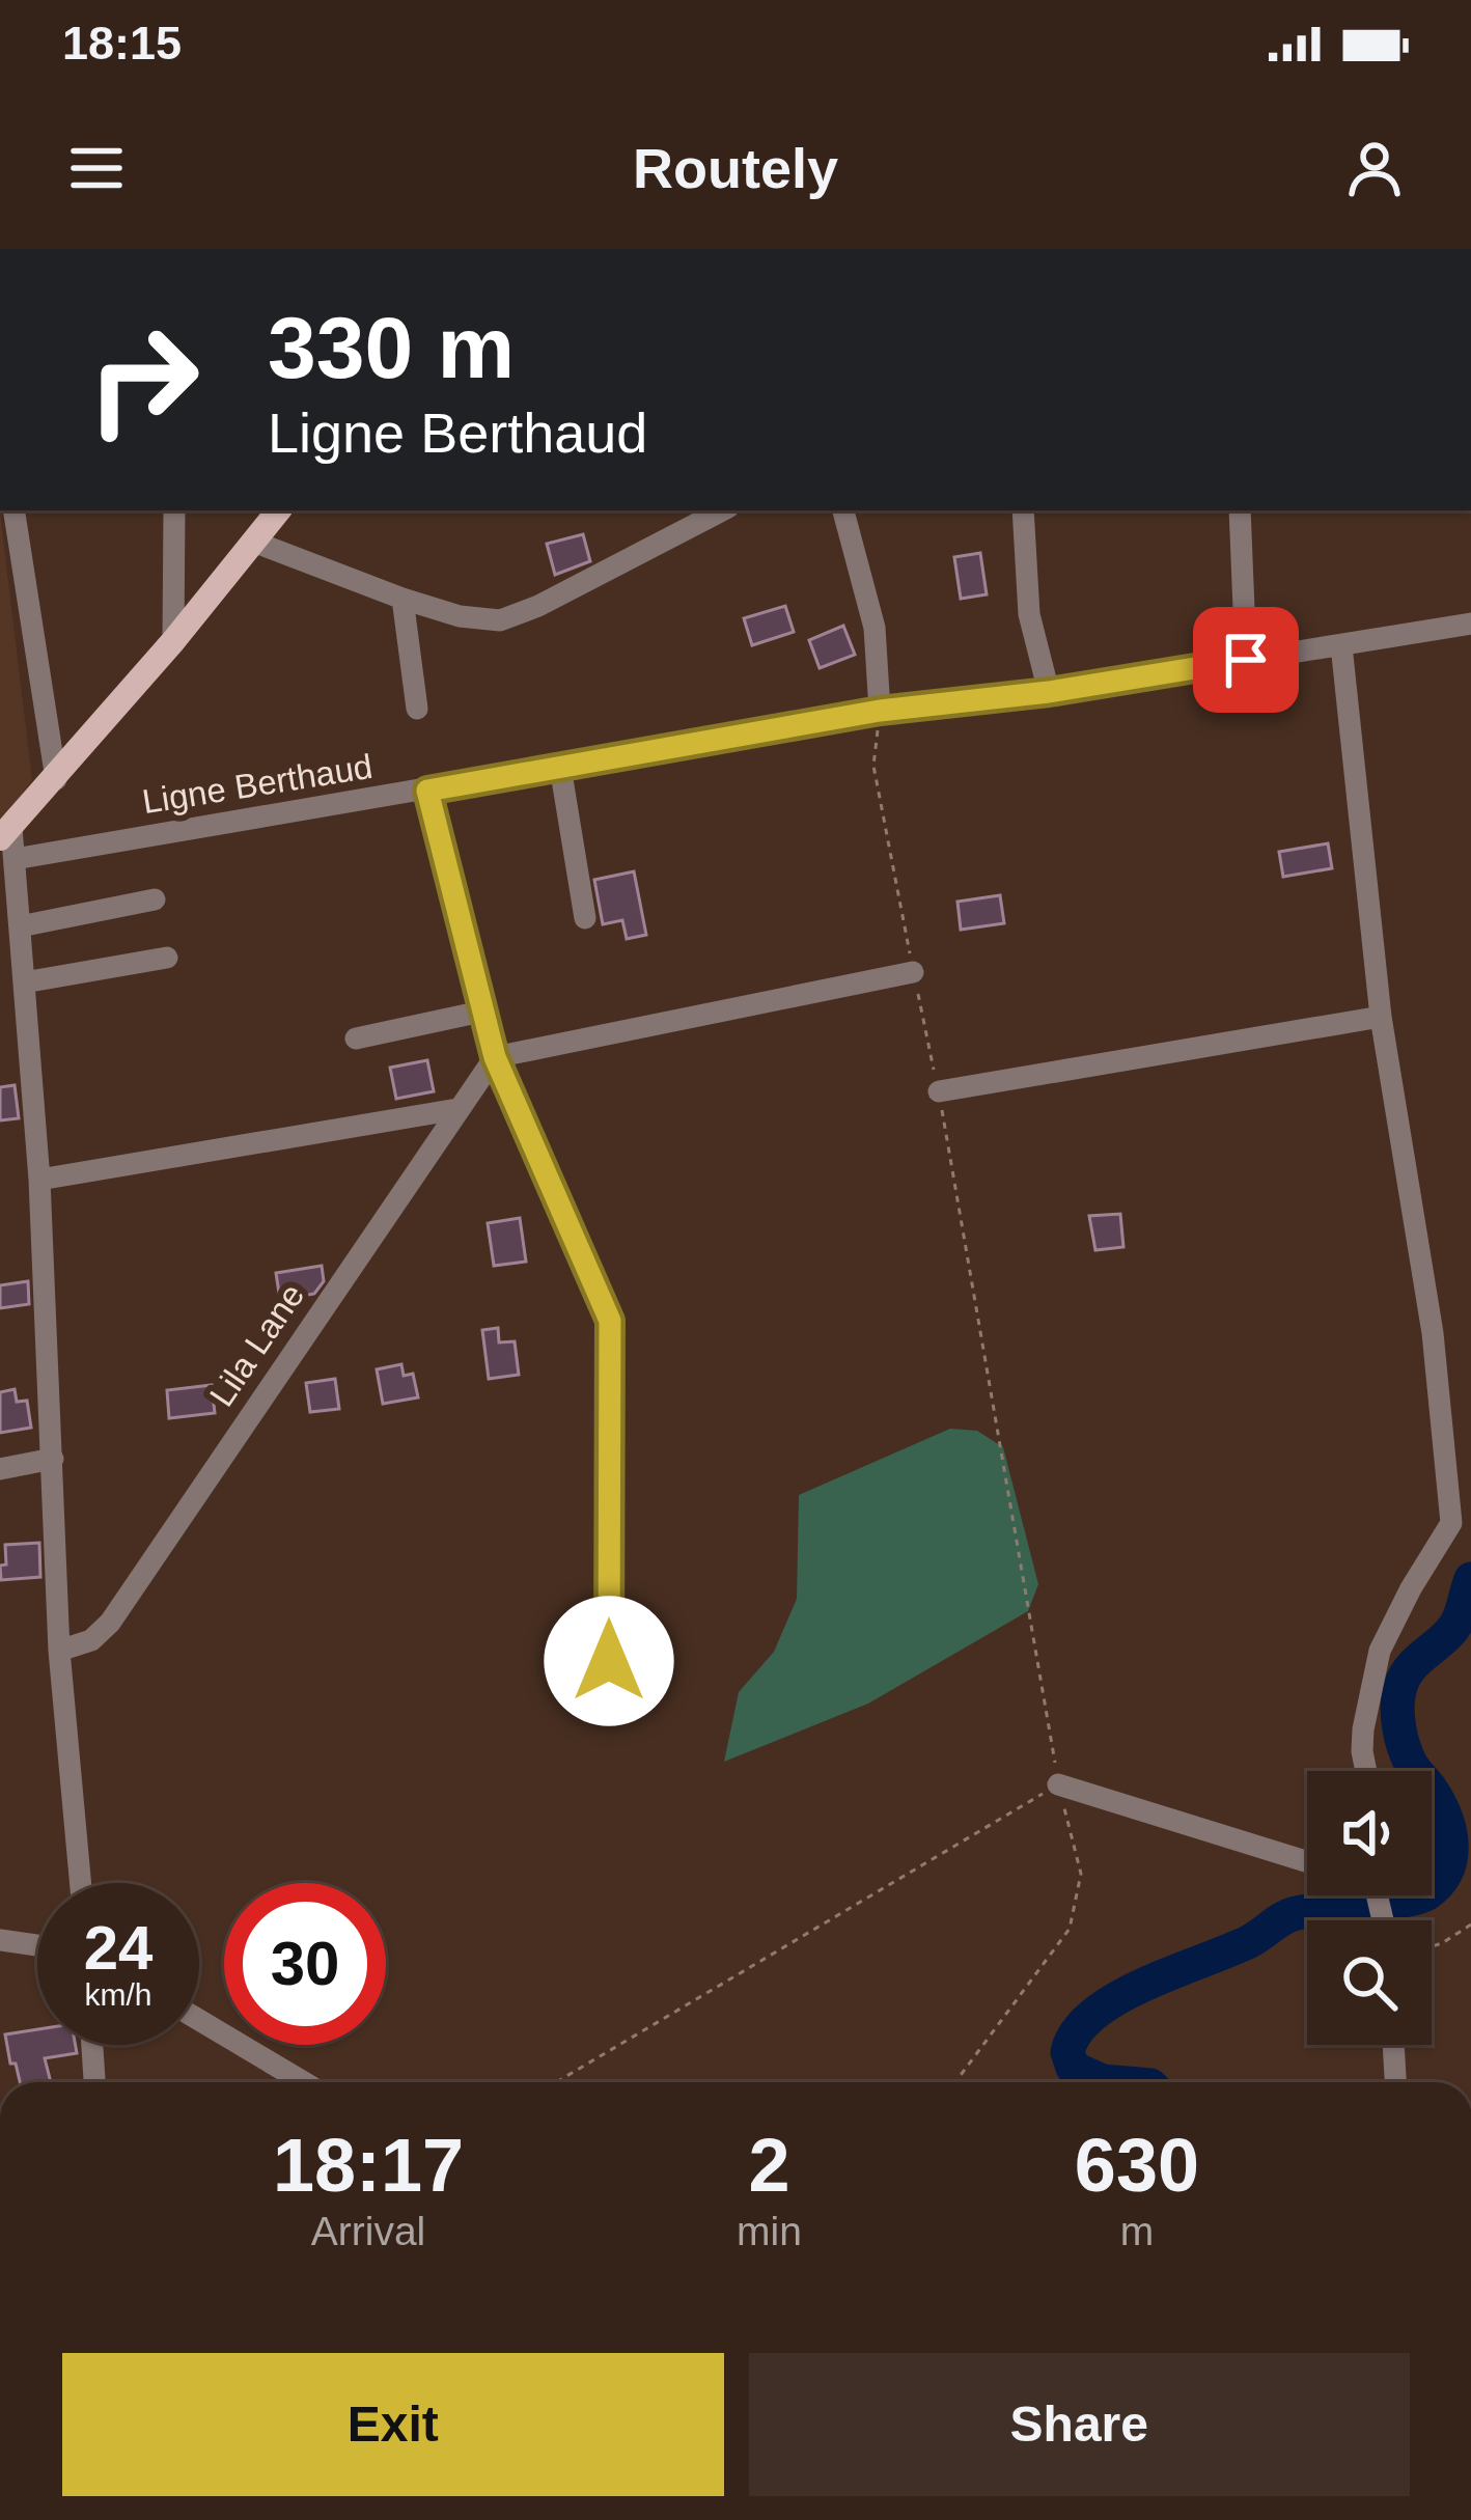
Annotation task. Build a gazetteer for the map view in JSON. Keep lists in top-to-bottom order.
{
  "streets": {
    "street": ["Ligne Berthaud", "Lila Lane"]
  },
  "page": {
    "status": "18:15",
    "header": "Routely",
    "turn": ["330 m", "Ligne Berthaud"],
    "speed": "24 km/h",
    "limit": "30",
    "eta": [
      "18:17",
      "Arrival",
      "2",
      "min",
      "630",
      "m"
    ],
    "buttons": ["Exit", "Share"]
  }
}
